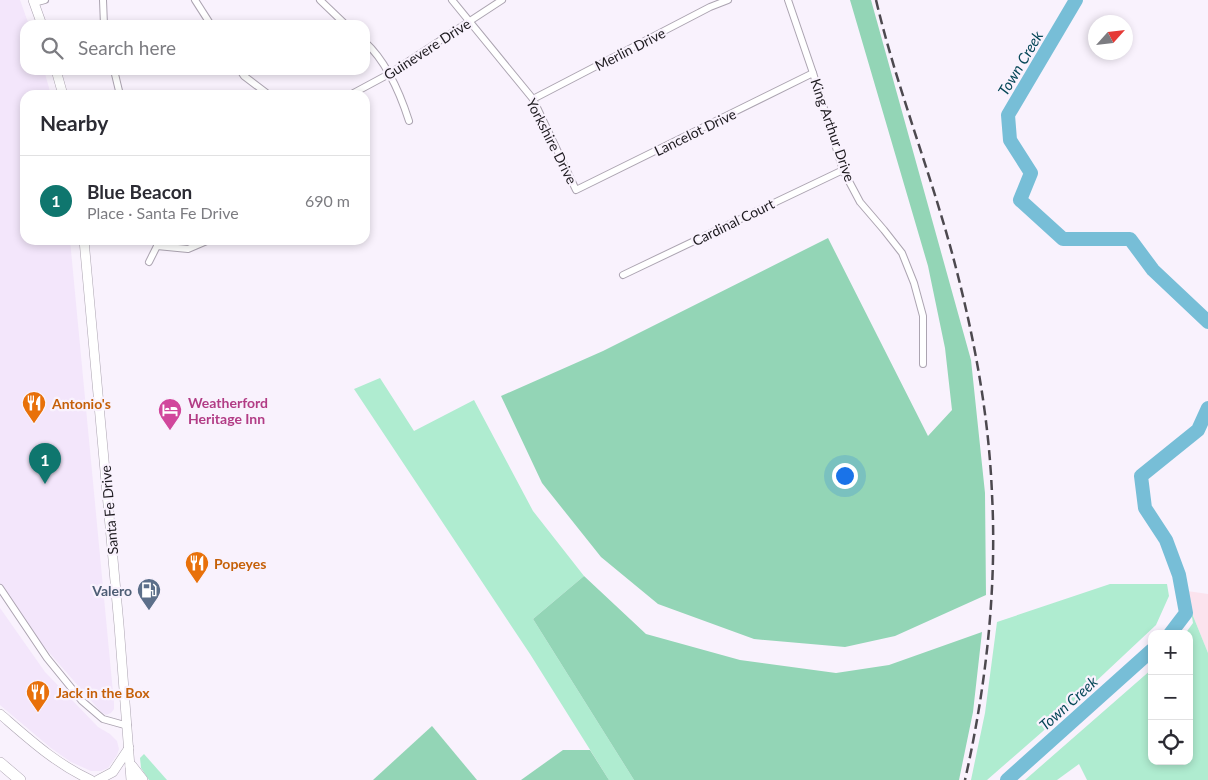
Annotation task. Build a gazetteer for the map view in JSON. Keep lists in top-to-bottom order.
{
  "streets": {
    "main road": ["Santa Fe Drive"],
    "street": [
      "Guinevere Drive",
      "Merlin Drive",
      "King Arthur Drive",
      "Lancelot Drive",
      "Yorkshire Drive",
      "Cardinal Court"
    ]
  },
  "crossings": [
    ["Guinevere Drive", "Yorkshire Drive"],
    ["Merlin Drive", "Yorkshire Drive"],
    ["King Arthur Drive", "Lancelot Drive"],
    ["King Arthur Drive", "Cardinal Court"],
    ["Lancelot Drive", "Yorkshire Drive"]
  ],
  "water": ["Town Creek"],
  "places": {
    "restaurant": ["Antonio's", "Popeyes", "Jack in the Box"],
    "hotel": ["Weatherford Heritage Inn"],
    "fuel station": ["Valero"]
  },
  "north": "top right",
  "page": {
    "search": "Search here",
    "heading": "Nearby",
    "list": [
      {
        "mark": "1",
        "name": "Blue Beacon",
        "note": "Place · Santa Fe Drive",
        "value": "690 m"
      }
    ],
    "pins": "1",
    "map_buttons": ["+", "−"]
  }
}
